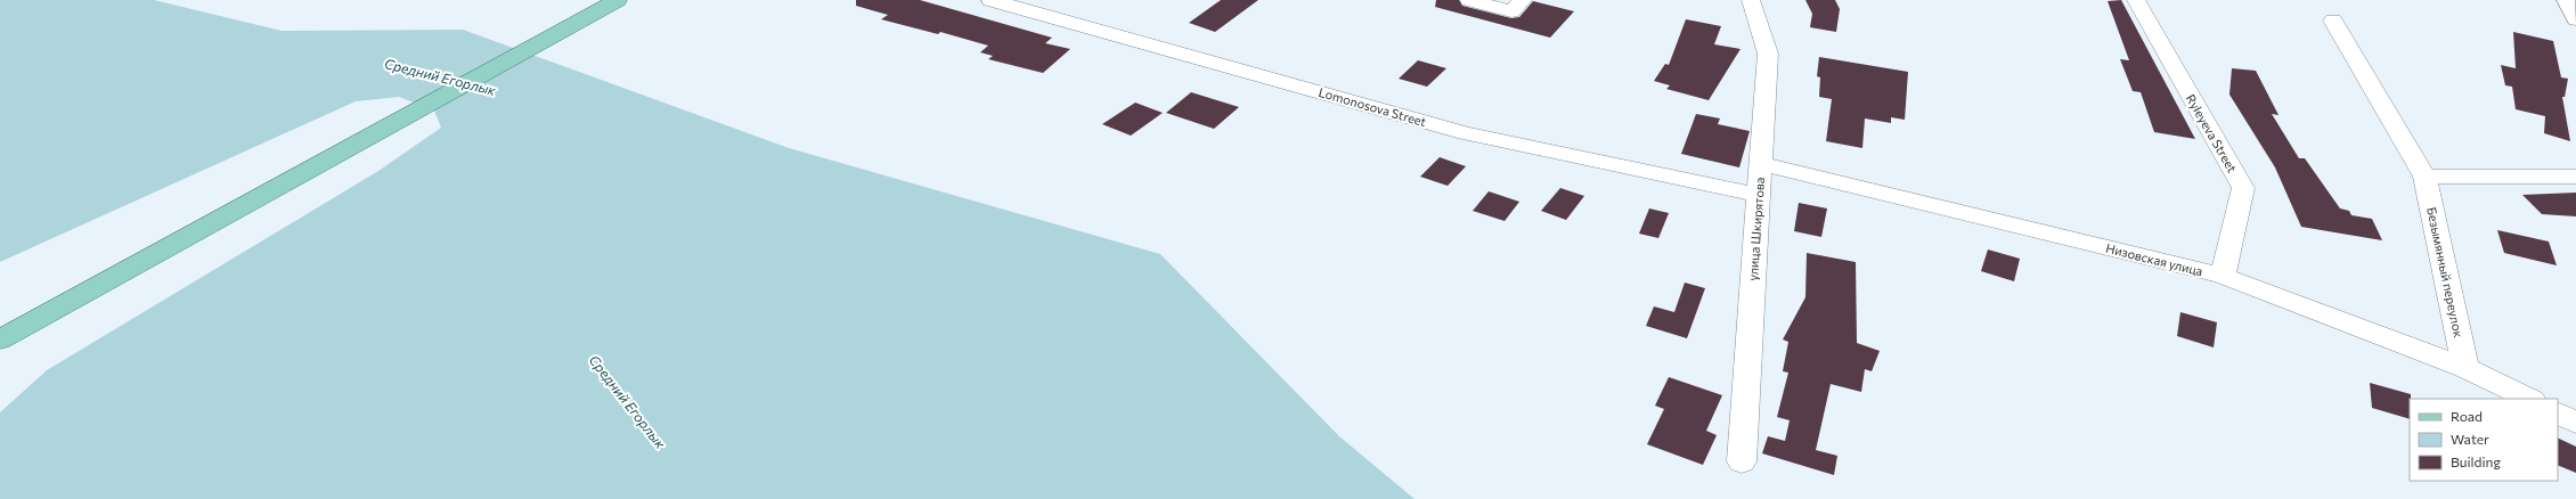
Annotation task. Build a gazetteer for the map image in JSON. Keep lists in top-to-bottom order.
{
  "streets": {
    "street": [
      "Lomonosova Street",
      "Ryleyeva Street",
      "улица Шкирятова",
      "Низовская улица",
      "Безымянный переулок"
    ]
  },
  "crossings": [
    ["Lomonosova Street", "улица Шкирятова"],
    ["Ryleyeva Street", "Низовская улица"],
    ["улица Шкирятова", "Низовская улица"],
    ["Низовская улица", "Безымянный переулок"]
  ],
  "water": ["Средний Егорлык"],
  "legend": ["Road", "Water", "Building"]
}
